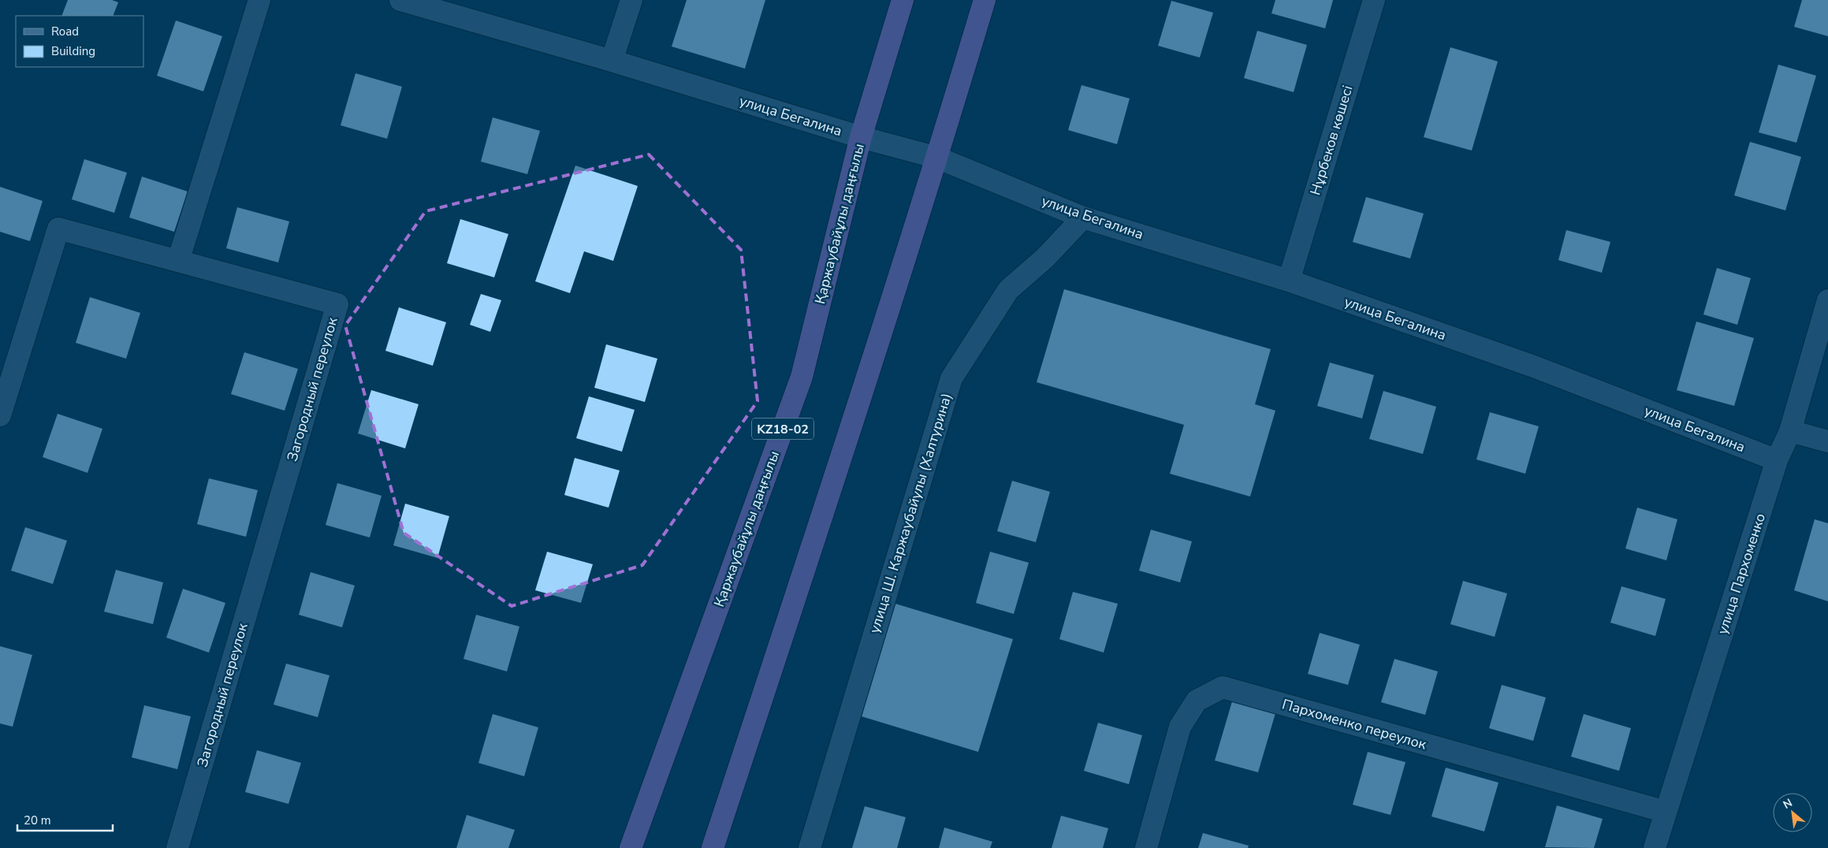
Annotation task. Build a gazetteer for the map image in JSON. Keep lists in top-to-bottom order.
{
  "streets": {
    "highway": ["Қаржаубайұлы даңғылы", "KZ18-02"],
    "street": [
      "улица Бегалина",
      "Нұрбеков көшесі",
      "Загородный переулок",
      "улица Ш. Каржаубайулы (Халтурина)",
      "улица Пархоменко",
      "Пархоменко переулок"
    ]
  },
  "crossings": [
    ["улица Бегалина", "Нұрбеков көшесі"],
    ["улица Бегалина", "Қаржаубайұлы даңғылы"],
    ["улица Бегалина", "улица Ш. Каржаубайулы (Халтурина)"],
    ["улица Бегалина", "улица Пархоменко"],
    ["улица Пархоменко", "Пархоменко переулок"]
  ],
  "legend": ["Road", "Building"],
  "scale_bar": "20 m",
  "north": "top left"
}
